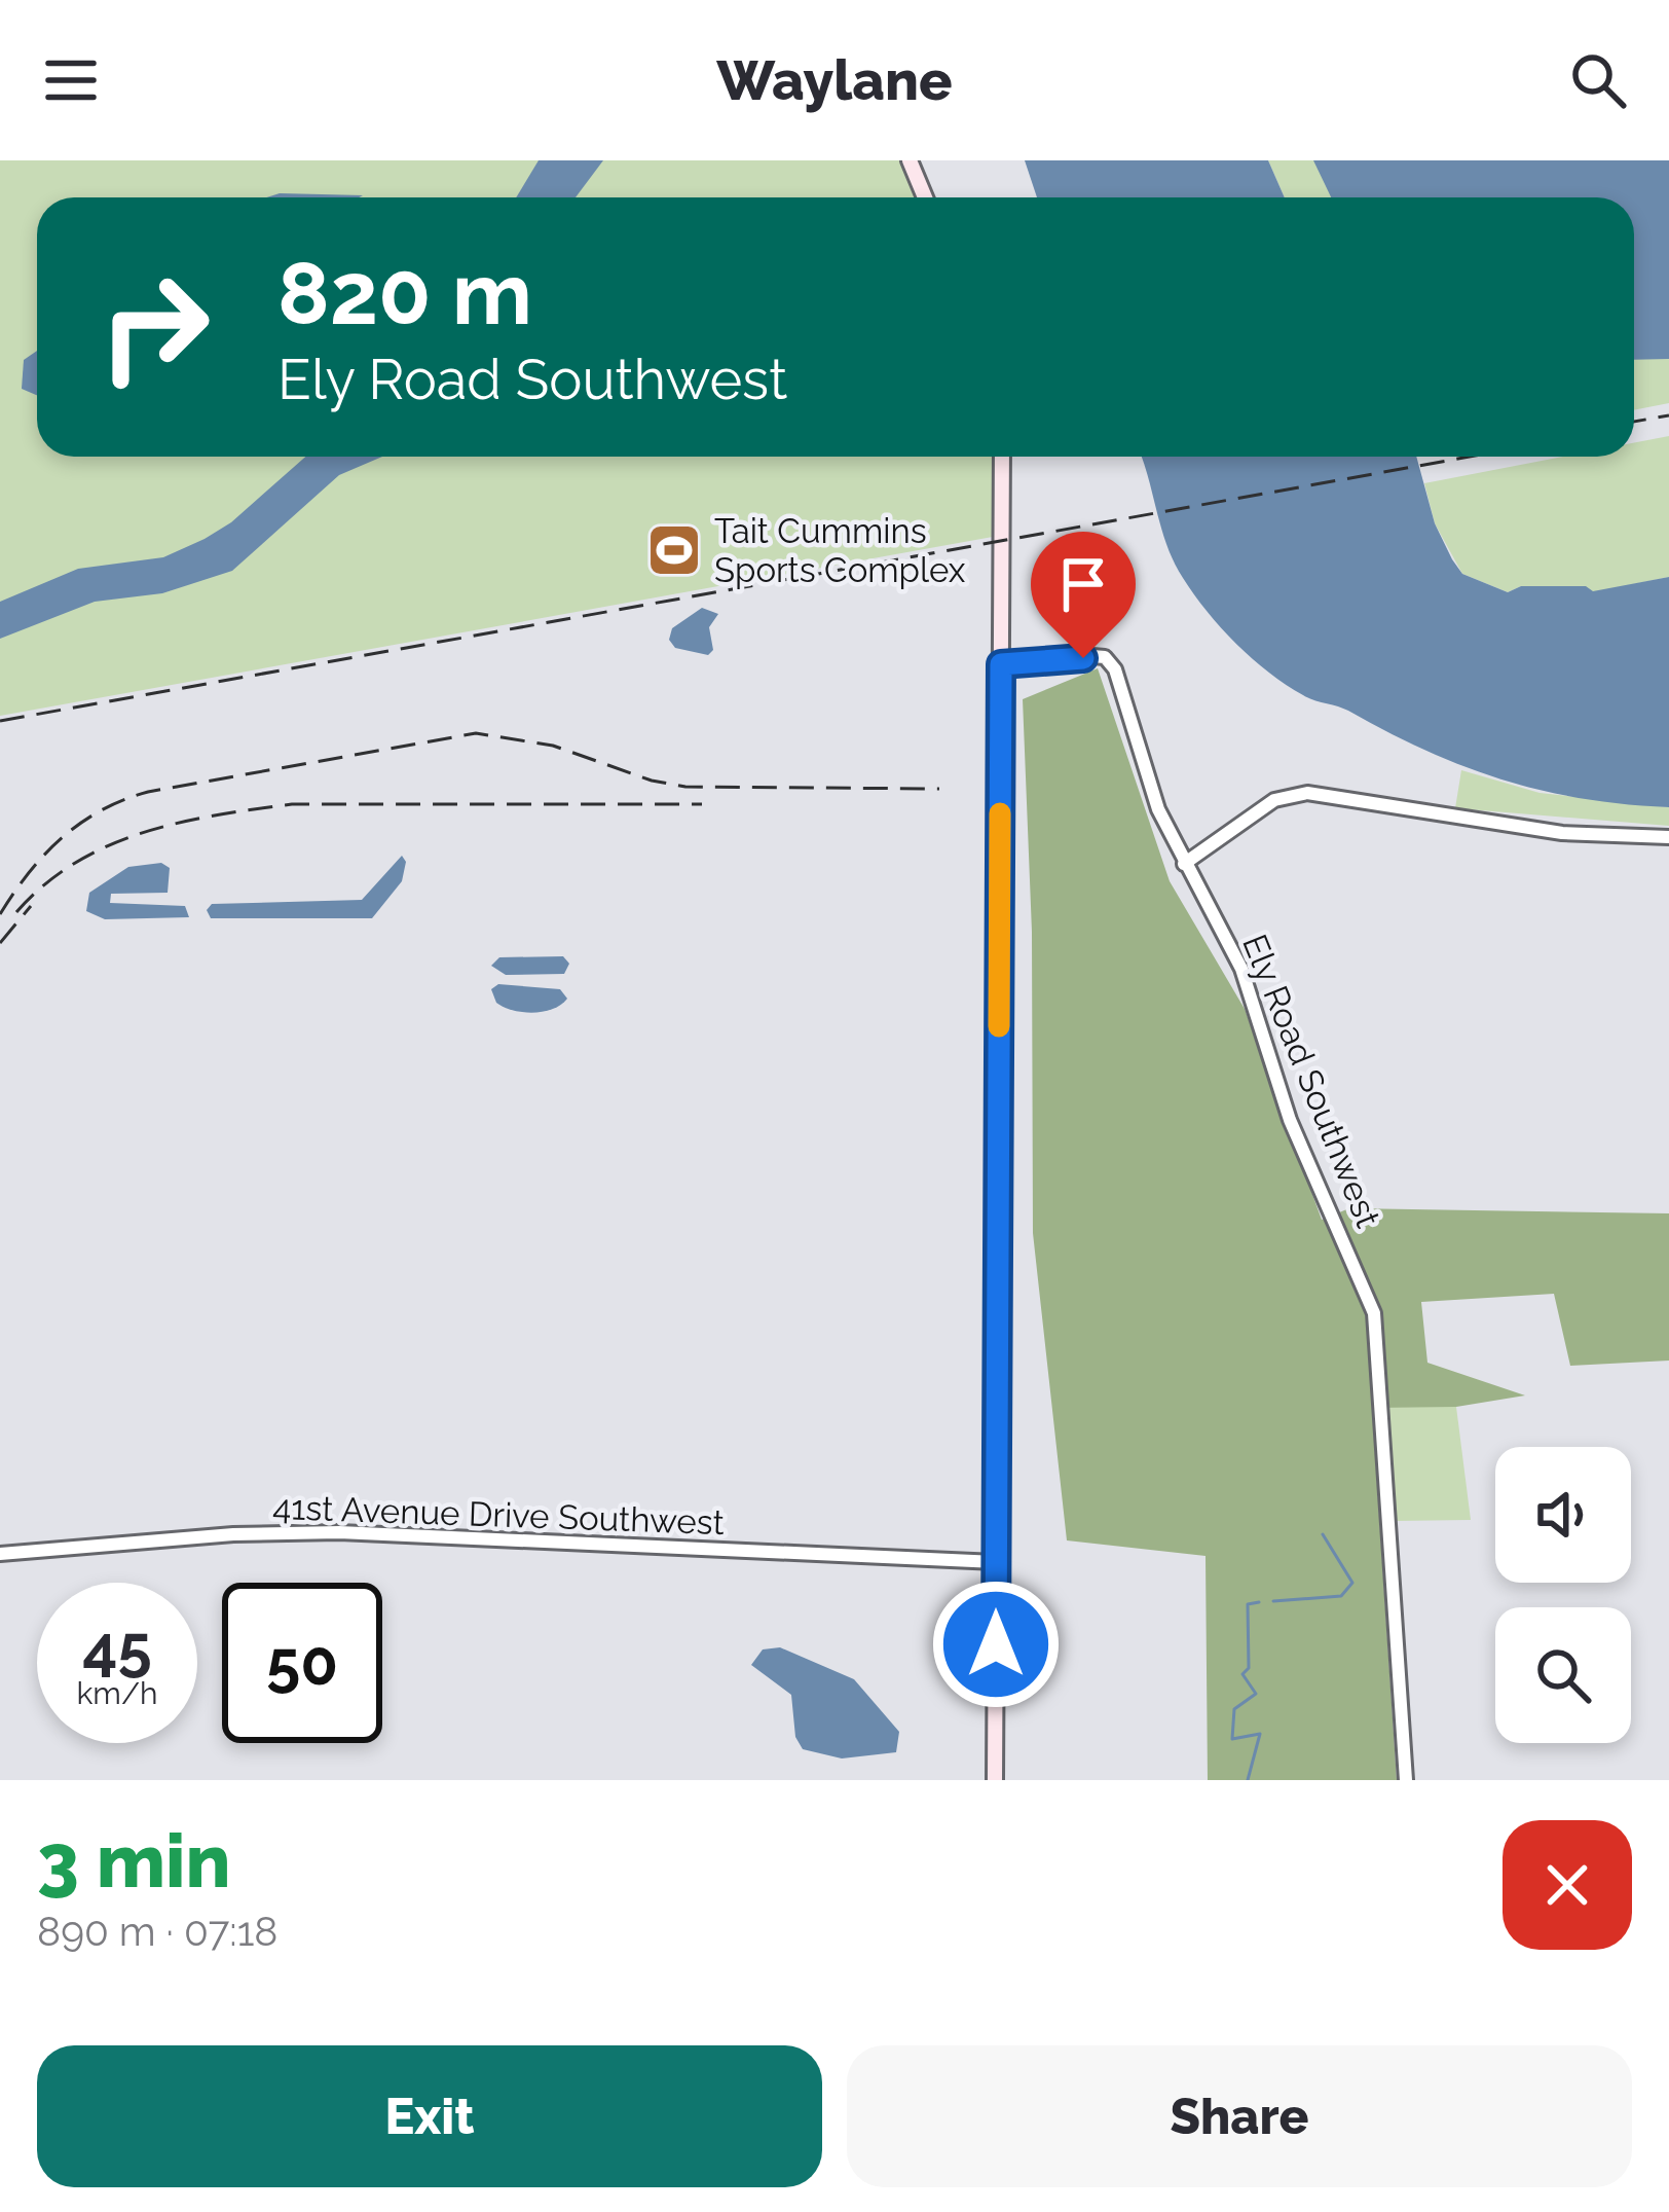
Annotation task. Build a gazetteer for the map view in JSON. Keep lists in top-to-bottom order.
{
  "streets": {
    "street": ["Ely Road Southwest", "41st Avenue Drive Southwest"]
  },
  "places": {
    "sports": ["Tait Cummins Sports Complex"]
  },
  "page": {
    "header": "Waylane",
    "turn": ["820 m", "Ely Road Southwest"],
    "speed": "45 km/h",
    "limit": "50",
    "heading": ["3 min", "890 m · 07:18"],
    "buttons": ["Exit", "Share"]
  }
}
